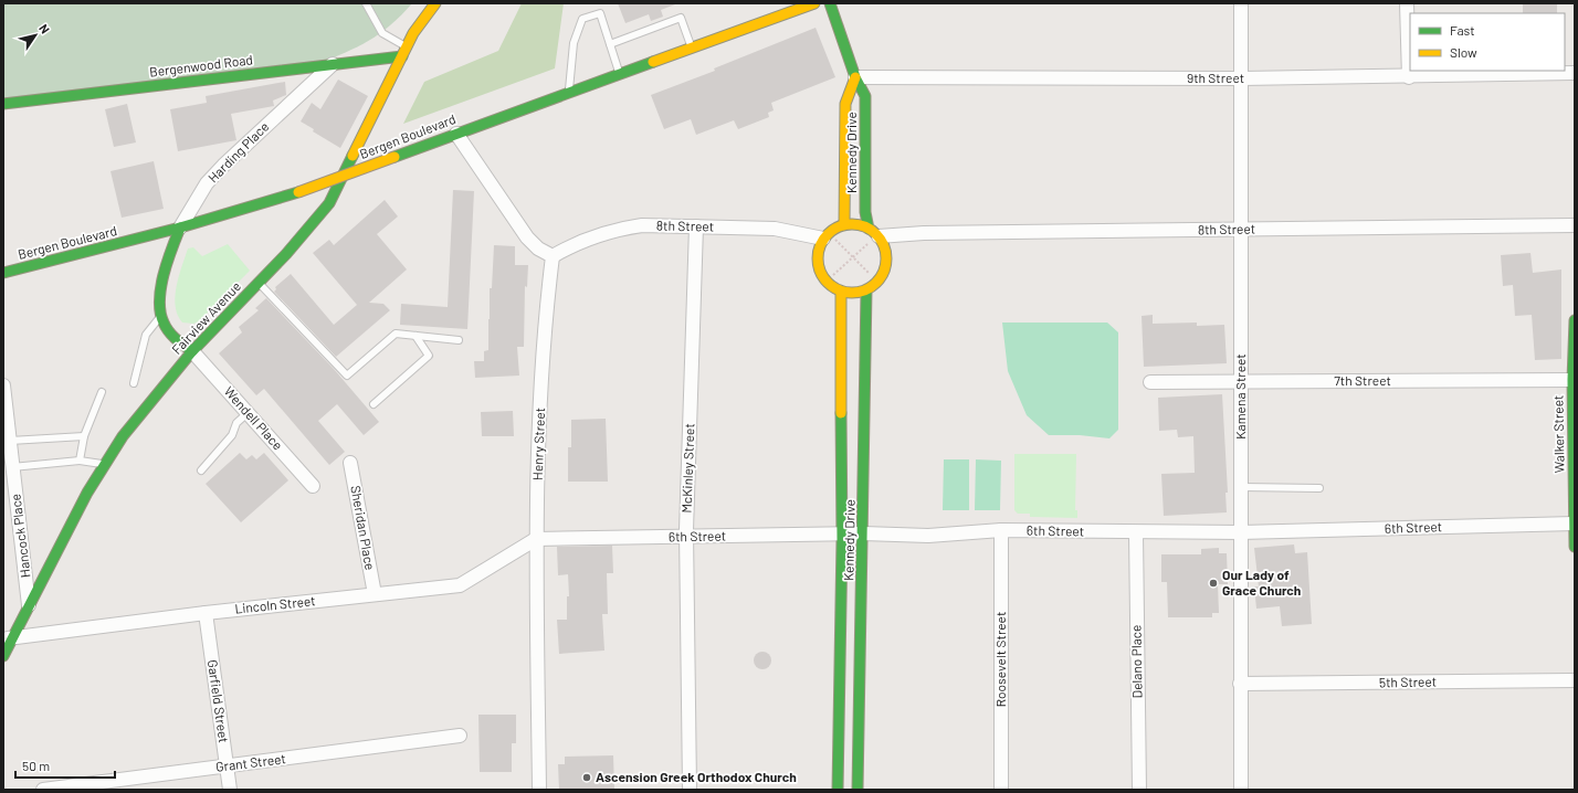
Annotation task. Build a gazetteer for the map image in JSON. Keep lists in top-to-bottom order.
{
  "streets": {
    "street": [
      "Bergenwood Road",
      "9th Street",
      "Bergen Boulevard",
      "Harding Place",
      "Kennedy Drive",
      "8th Street",
      "Fairview Avenue",
      "7th Street",
      "Kamena Street",
      "Wendell Place",
      "Walker Street",
      "Henry Street",
      "McKinley Street",
      "Sheridan Place",
      "6th Street",
      "Hancock Place",
      "Lincoln Street",
      "Roosevelt Street",
      "Delano Place",
      "5th Street",
      "Garfield Street",
      "Grant Street"
    ]
  },
  "crossings": [
    ["Bergenwood Road", "Harding Place"],
    ["Bergenwood Road", "Fairview Avenue"],
    ["9th Street", "Kennedy Drive"],
    ["9th Street", "Kamena Street"],
    ["Bergen Boulevard", "Harding Place"],
    ["Harding Place", "Fairview Avenue"],
    ["Harding Place", "Wendell Place"],
    ["Kennedy Drive", "8th Street"],
    ["Kennedy Drive", "6th Street"],
    ["8th Street", "Kamena Street"],
    ["8th Street", "Henry Street"],
    ["8th Street", "McKinley Street"],
    ["Fairview Avenue", "Wendell Place"],
    ["Fairview Avenue", "Hancock Place"],
    ["Fairview Avenue", "Lincoln Street"],
    ["7th Street", "Kamena Street"],
    ["7th Street", "Walker Street"],
    ["Kamena Street", "6th Street"],
    ["Kamena Street", "5th Street"],
    ["Walker Street", "6th Street"],
    ["Henry Street", "6th Street"],
    ["Henry Street", "Lincoln Street"],
    ["McKinley Street", "6th Street"],
    ["Sheridan Place", "Lincoln Street"],
    ["6th Street", "Lincoln Street"],
    ["6th Street", "Roosevelt Street"],
    ["6th Street", "Delano Place"],
    ["Lincoln Street", "Garfield Street"],
    ["Garfield Street", "Grant Street"]
  ],
  "places": ["Our Lady of Grace Church", "Ascension Greek Orthodox Church"],
  "legend": ["Fast", "Slow"],
  "scale_bar": "50 m",
  "north": "top right"
}
